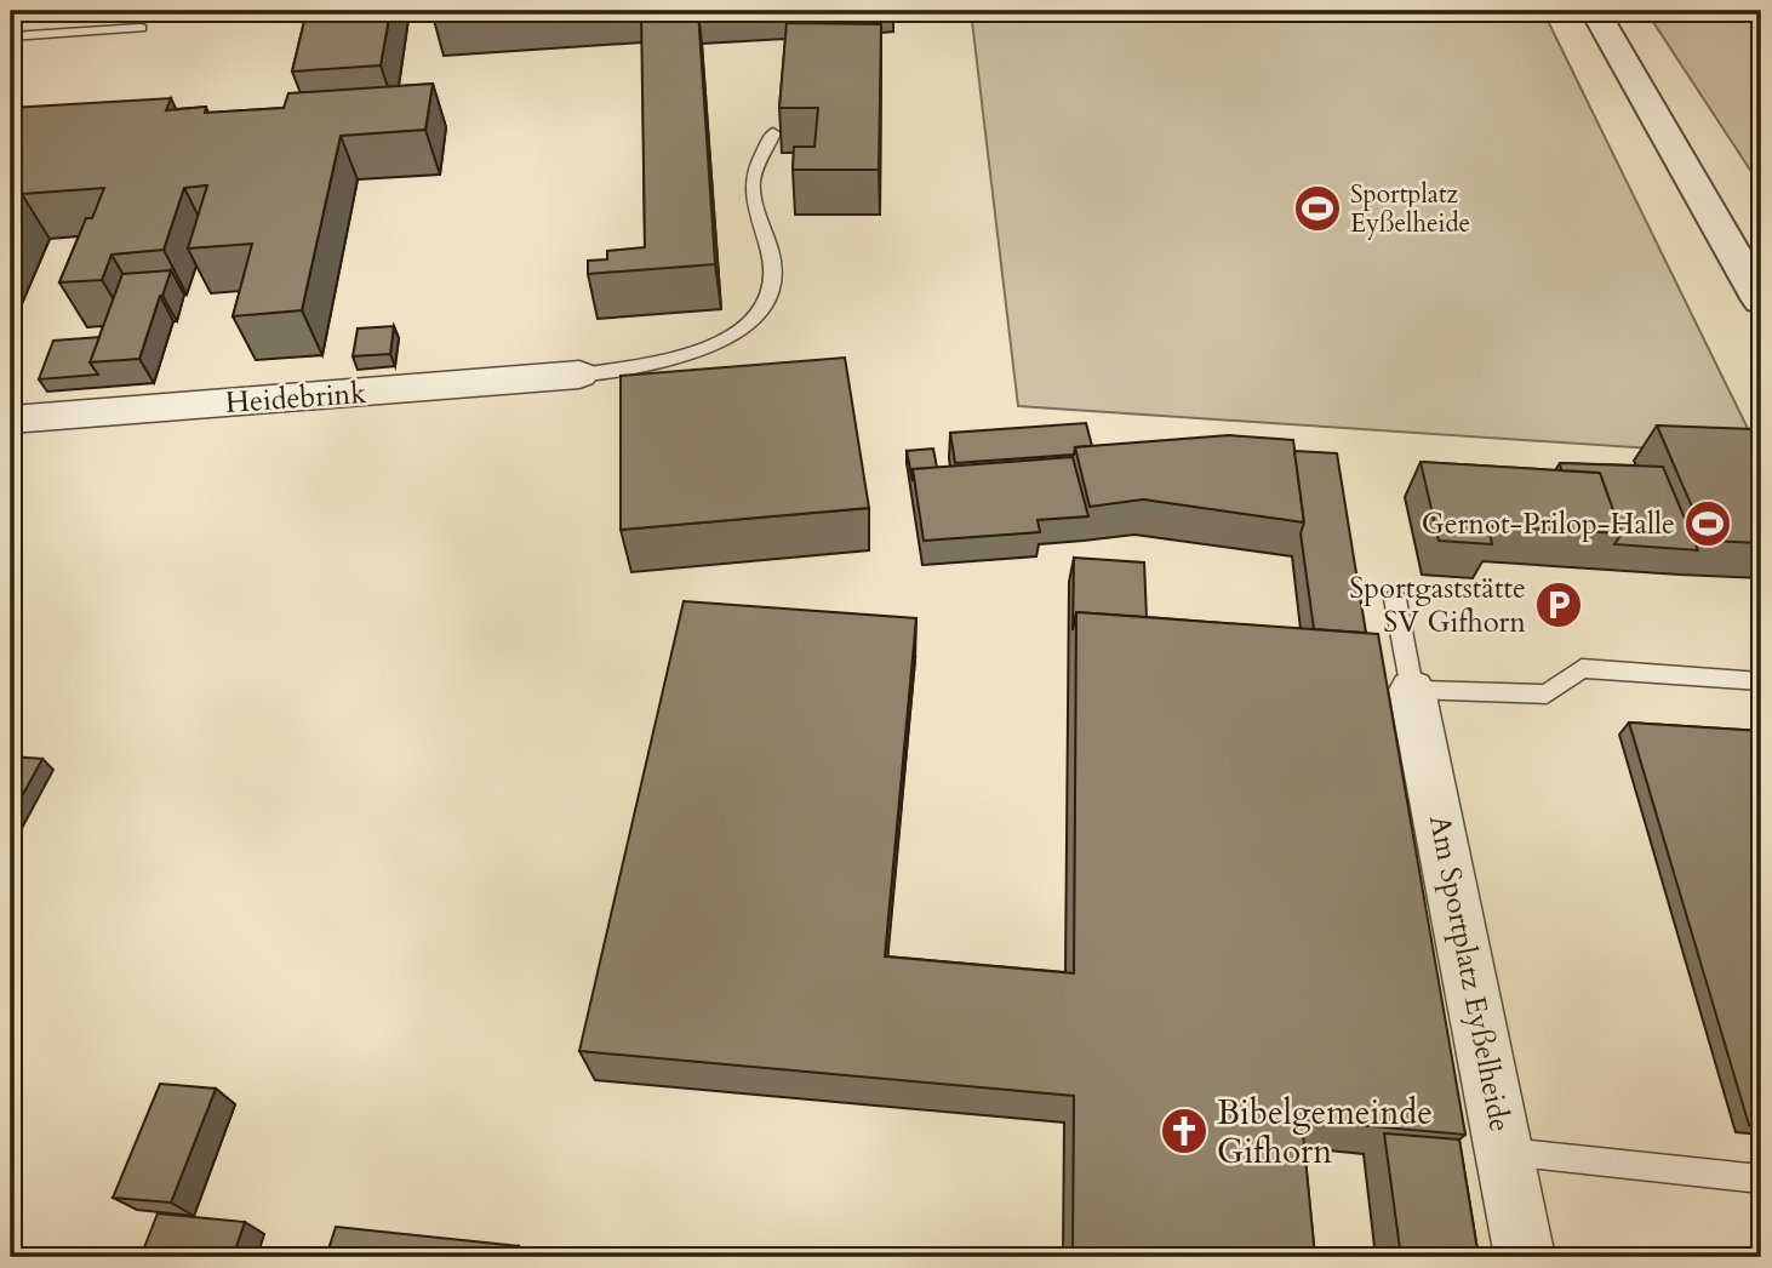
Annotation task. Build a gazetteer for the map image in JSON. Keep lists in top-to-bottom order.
{
  "streets": {
    "street": ["Heidebrink", "Am Sportplatz Eyßelheide"]
  },
  "places": {
    "sports": ["Sportplatz Eyßelheide", "Gernot-Prilop-Halle"],
    "parking": ["Sportgaststätte SV Gifhorn"],
    "church": ["Bibelgemeinde Gifhorn"]
  }
}
